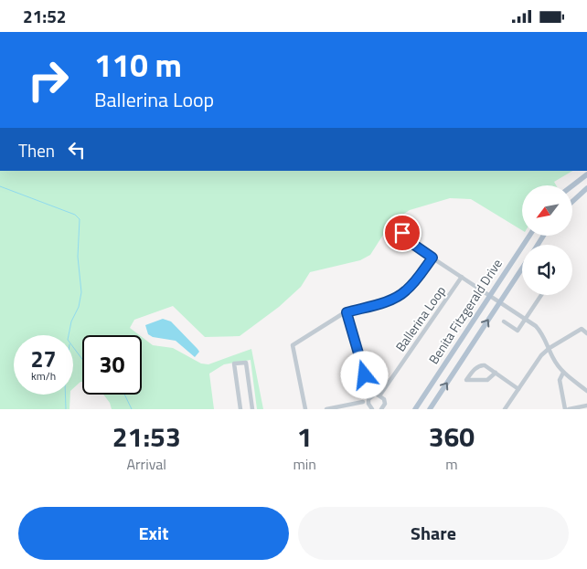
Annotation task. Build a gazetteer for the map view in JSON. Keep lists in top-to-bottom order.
{
  "streets": {
    "main road": ["Benita Fitzgerald Drive"],
    "street": ["Ballerina Loop"]
  },
  "north": "bottom left",
  "page": {
    "status": "21:52",
    "turn": ["110 m", "Ballerina Loop"],
    "then": "Then",
    "speed": "27 km/h",
    "limit": "30",
    "eta": [
      "21:53",
      "Arrival",
      "1",
      "min",
      "360",
      "m"
    ],
    "buttons": ["Exit", "Share"]
  }
}
